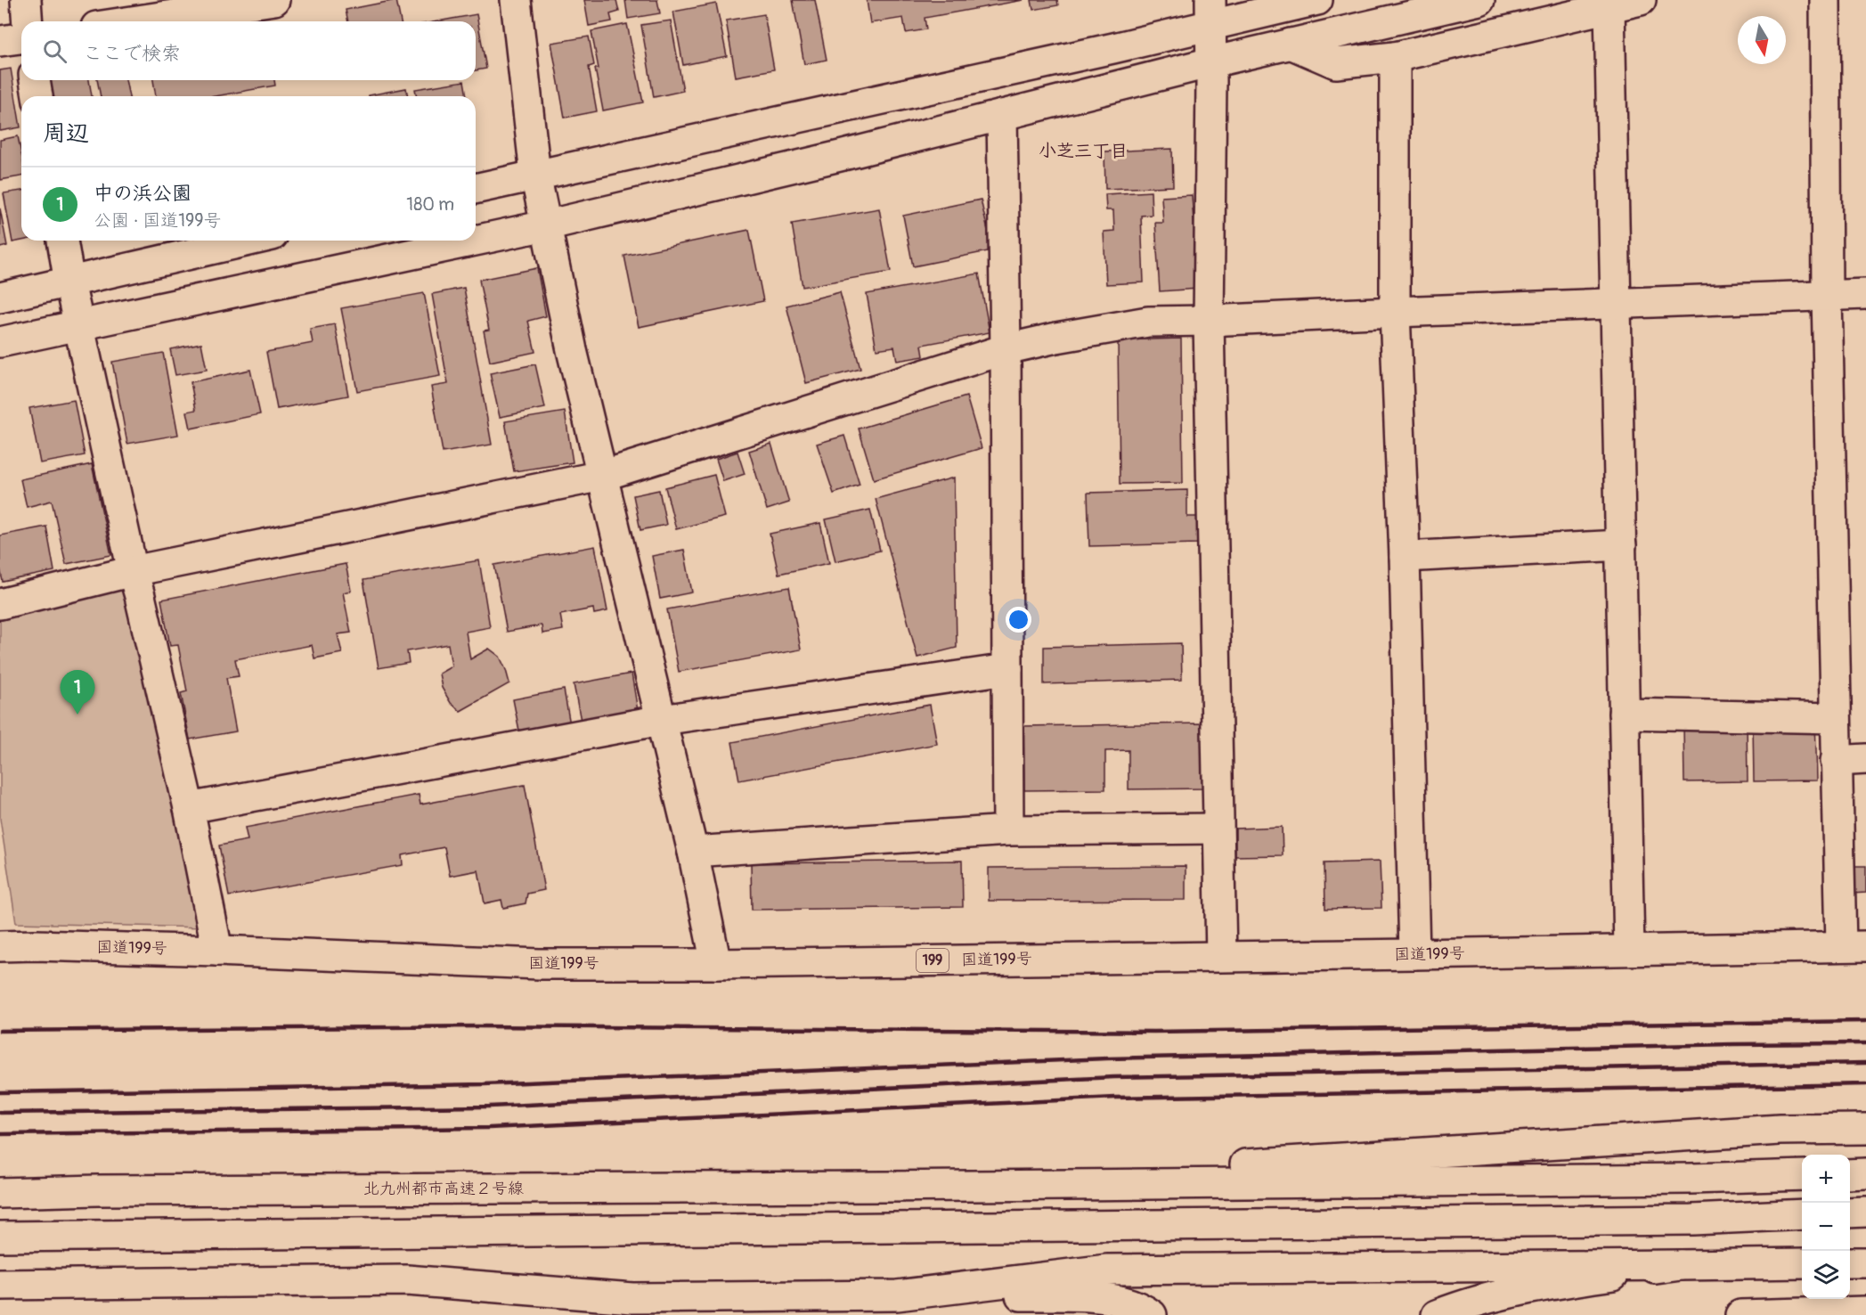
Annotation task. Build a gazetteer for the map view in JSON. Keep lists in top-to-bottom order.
{
  "streets": {
    "main road": ["国道199号", "199", "北九州都市高速２号線"]
  },
  "districts": ["小芝三丁目"],
  "north": "bottom",
  "page": {
    "search": "ここで検索",
    "heading": "周辺",
    "list": [
      {
        "mark": "1",
        "name": "中の浜公園",
        "note": "公園 · 国道199号",
        "value": "180 m"
      }
    ],
    "pins": "1",
    "map_buttons": ["+", "−"]
  }
}
